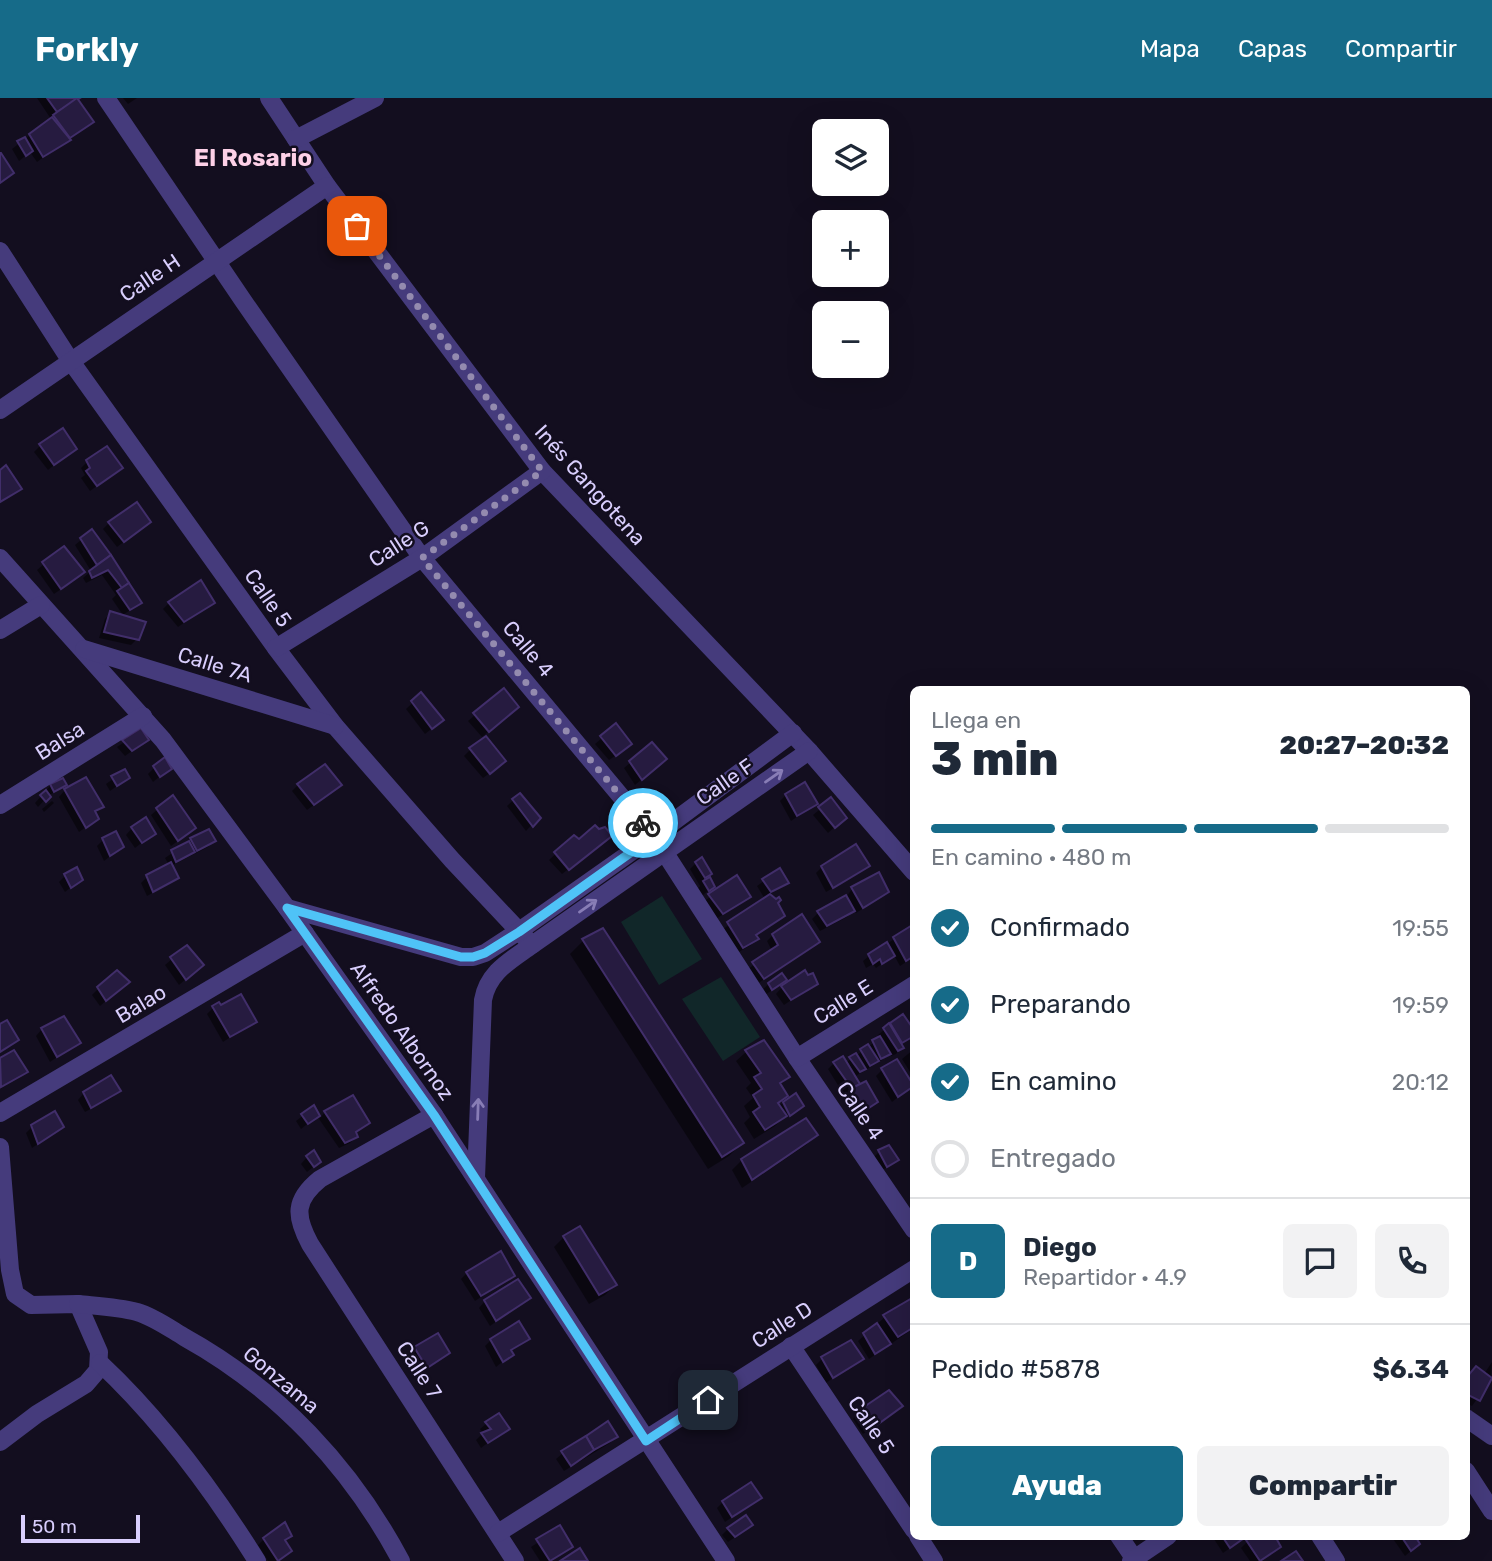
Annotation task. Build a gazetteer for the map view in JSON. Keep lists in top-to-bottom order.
{
  "streets": {
    "street": [
      "Calle H",
      "Inés Gangotena",
      "Calle G",
      "Calle 5",
      "Calle 4",
      "Calle 7A",
      "Balsa",
      "Calle F",
      "Calle E",
      "Balao",
      "Alfredo Albornoz",
      "Calle D",
      "Calle 7",
      "Gonzama"
    ]
  },
  "crossings": [
    ["Calle H", "Inés Gangotena"],
    ["Calle H", "Calle 5"],
    ["Calle H", "Calle 4"],
    ["Inés Gangotena", "Calle G"],
    ["Inés Gangotena", "Calle F"],
    ["Calle G", "Calle 5"],
    ["Calle G", "Calle 4"],
    ["Calle 5", "Calle 7A"],
    ["Calle 5", "Calle F"],
    ["Calle 5", "Calle D"],
    ["Calle 4", "Calle F"],
    ["Calle 4", "Calle E"],
    ["Calle 7A", "Alfredo Albornoz"],
    ["Balsa", "Alfredo Albornoz"],
    ["Calle F", "Alfredo Albornoz"],
    ["Balao", "Alfredo Albornoz"],
    ["Alfredo Albornoz", "Calle D"],
    ["Alfredo Albornoz", "Calle 7"],
    ["Calle D", "Calle 7"]
  ],
  "districts": ["El Rosario"],
  "scale_bar": "50 m",
  "page": {
    "header": "Forkly",
    "nav": ["Mapa", "Capas", "Compartir"],
    "map_buttons": ["+", "−"],
    "heading": ["3 min", "Llega en", "20:27–20:32"],
    "panel": [
      "Diego",
      "Repartidor · 4.9",
      "Pedido #5878",
      "$6.34"
    ],
    "bar": "En camino · 480 m",
    "list": [
      ["Confirmado", "19:55"],
      ["Preparando", "19:59"],
      ["En camino", "20:12"],
      "Entregado"
    ],
    "round": "D",
    "buttons": ["Ayuda", "Compartir"],
    "scale": "50 m"
  }
}
